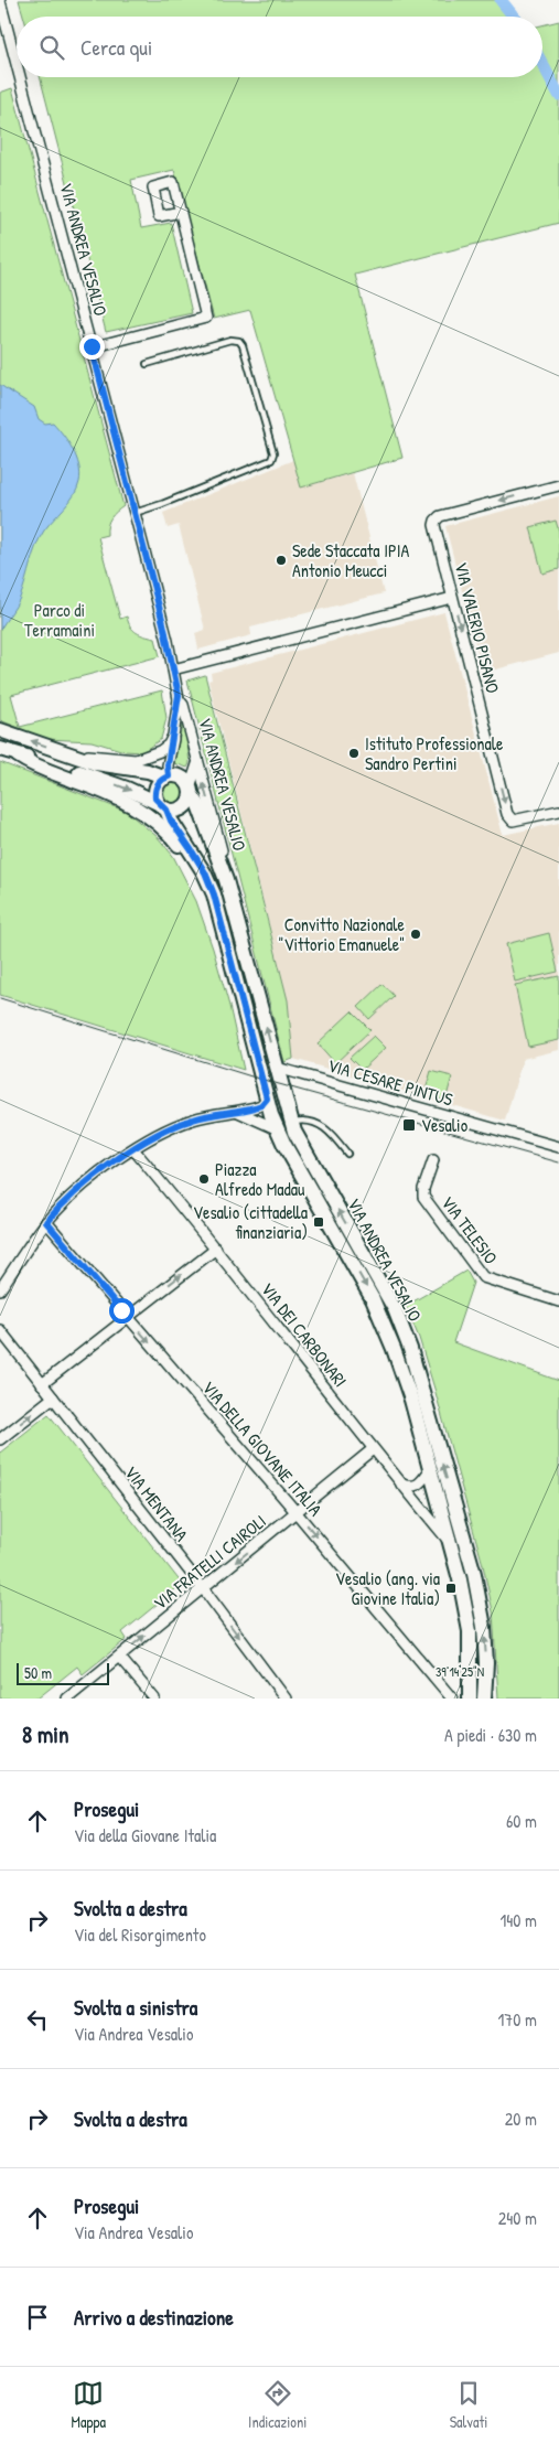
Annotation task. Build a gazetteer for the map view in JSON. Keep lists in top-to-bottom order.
{
  "streets": {
    "main road": ["VIA ANDREA VESALIO"],
    "street": [
      "VIA VALERIO PISANO",
      "VIA CESARE PINTUS",
      "VIA TELESIO",
      "VIA DEI CARBONARI",
      "VIA DELLA GIOVANE ITALIA",
      "VIA MENTANA",
      "VIA FRATELLI CAIROLI"
    ]
  },
  "crossings": [
    ["VIA ANDREA VESALIO", "VIA CESARE PINTUS"],
    ["VIA ANDREA VESALIO", "VIA DEI CARBONARI"],
    ["VIA DEI CARBONARI", "VIA FRATELLI CAIROLI"],
    ["VIA DELLA GIOVANE ITALIA", "VIA FRATELLI CAIROLI"],
    ["VIA MENTANA", "VIA FRATELLI CAIROLI"]
  ],
  "one_way": ["VIA DELLA GIOVANE ITALIA"],
  "parks": ["Parco di Terramaini"],
  "places": {
    "other": [
      "Sede Staccata IPIA Antonio Meucci",
      "Istituto Professionale Sandro Pertini",
      "Convitto Nazionale \"Vittorio Emanuele\"",
      "Piazza Alfredo Madau"
    ],
    "transit": ["Vesalio", "Vesalio (cittadella finanziaria)", "Vesalio (ang. via Giovine Italia)"]
  },
  "scale_bar": "50 m",
  "page": {
    "search": "Cerca qui",
    "scale": "50 m",
    "heading": ["8 min", "A piedi · 630 m"],
    "list": [
      ["Prosegui", "Via della Giovane Italia", "60 m"],
      ["Svolta a destra", "Via del Risorgimento", "140 m"],
      ["Svolta a sinistra", "Via Andrea Vesalio", "170 m"],
      ["Svolta a destra", "20 m"],
      ["Prosegui", "Via Andrea Vesalio", "240 m"],
      "Arrivo a destinazione"
    ],
    "nav": ["Mappa", "Indicazioni", "Salvati"]
  },
  "coordinates": ["39°14'25\"N"]
}
